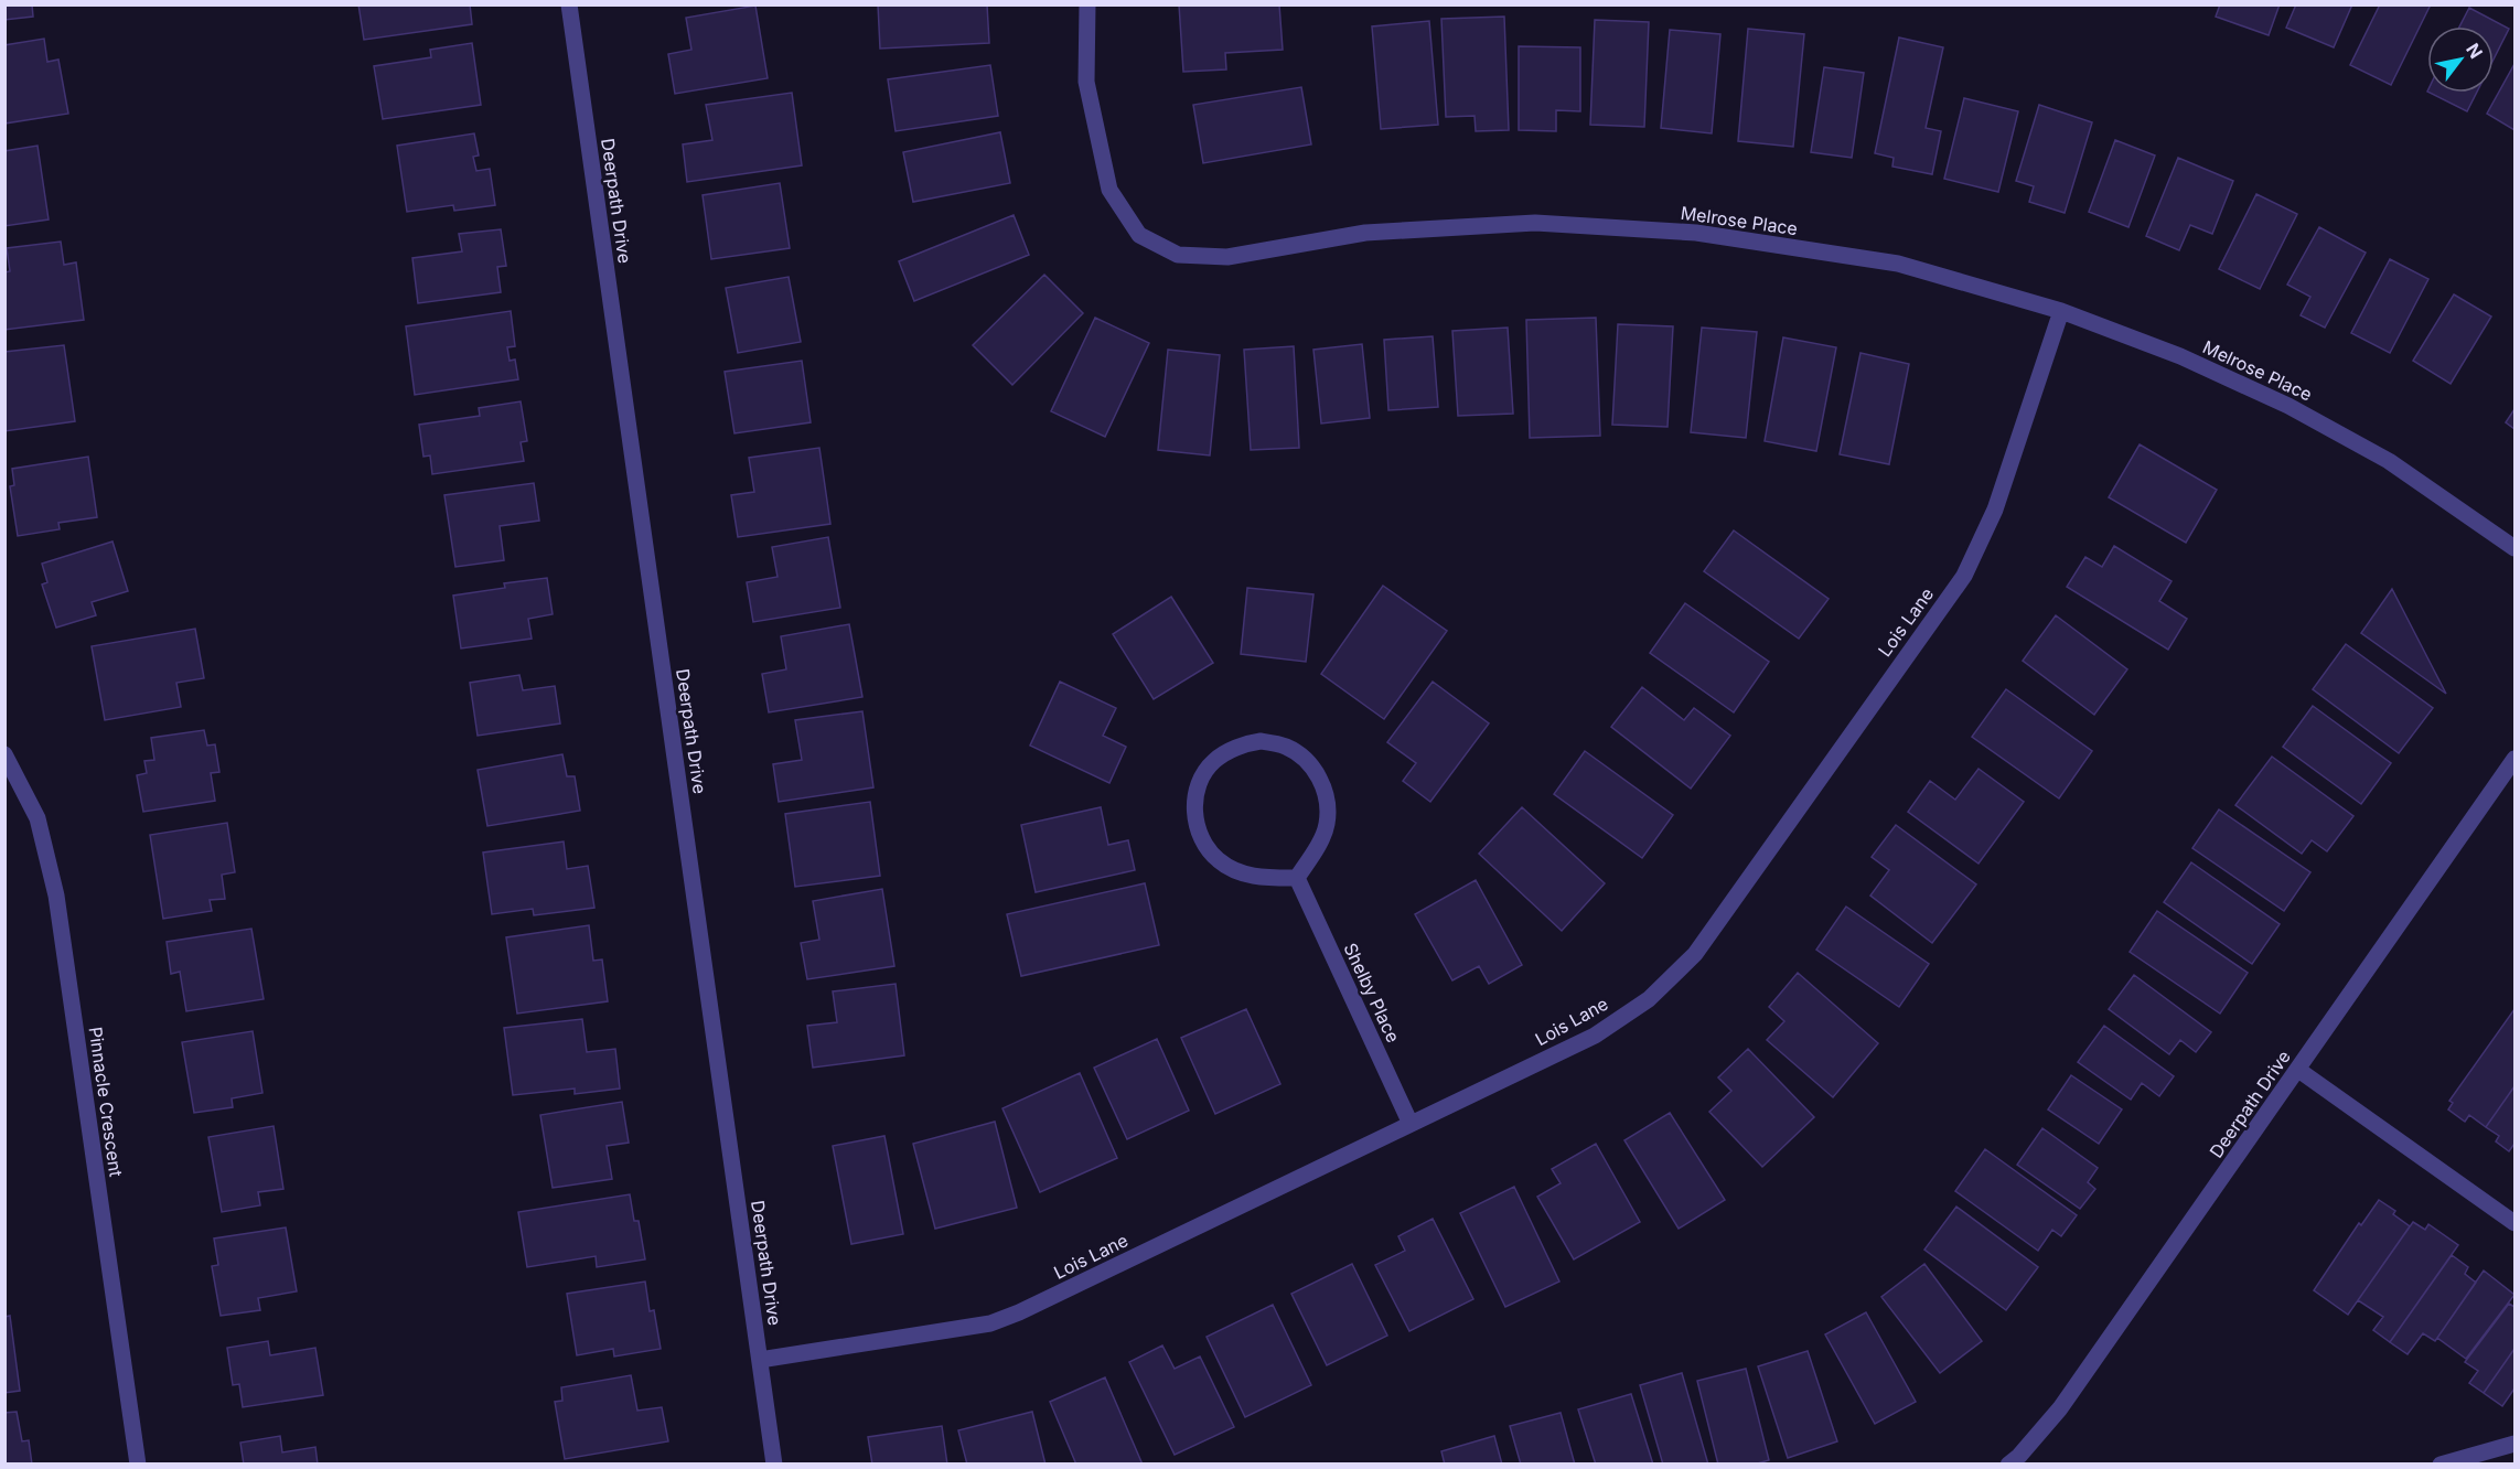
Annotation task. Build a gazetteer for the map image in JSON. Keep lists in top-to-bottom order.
{
  "streets": {
    "street": [
      "Deerpath Drive",
      "Melrose Place",
      "Lois Lane",
      "Shelby Place",
      "Pinnacle Crescent"
    ]
  },
  "crossings": [
    ["Deerpath Drive", "Lois Lane"],
    ["Melrose Place", "Lois Lane"],
    ["Lois Lane", "Shelby Place"]
  ],
  "north": "top right"
}
